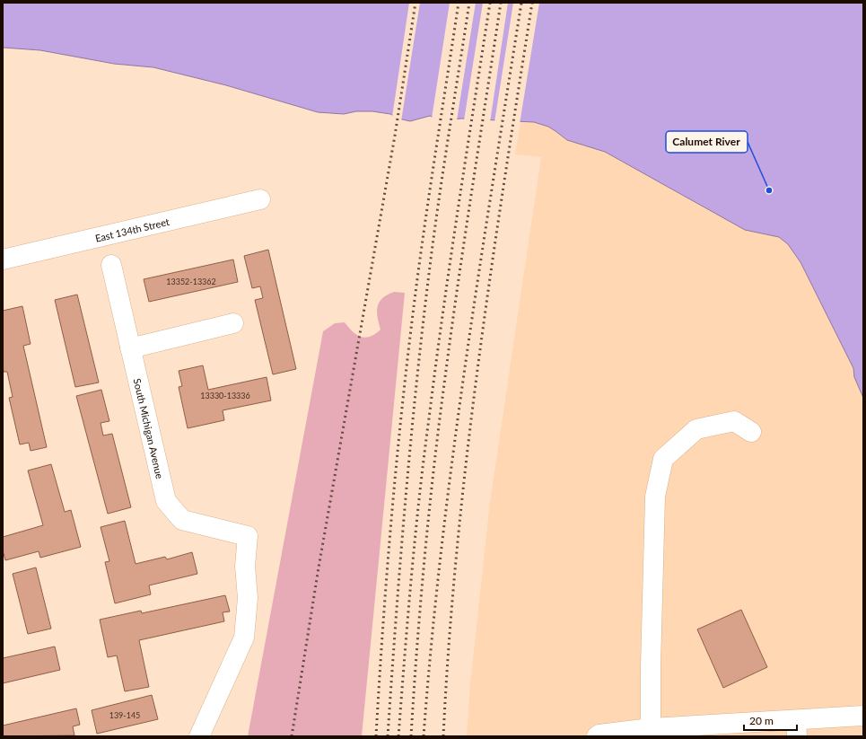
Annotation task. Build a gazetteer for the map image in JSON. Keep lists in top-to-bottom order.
{
  "streets": {
    "street": ["East 134th Street", "South Michigan Avenue"]
  },
  "places": ["Calumet River"],
  "house_numbers": ["13352-13362", "13330-13336", "139-145"],
  "scale_bar": "20 m"
}
